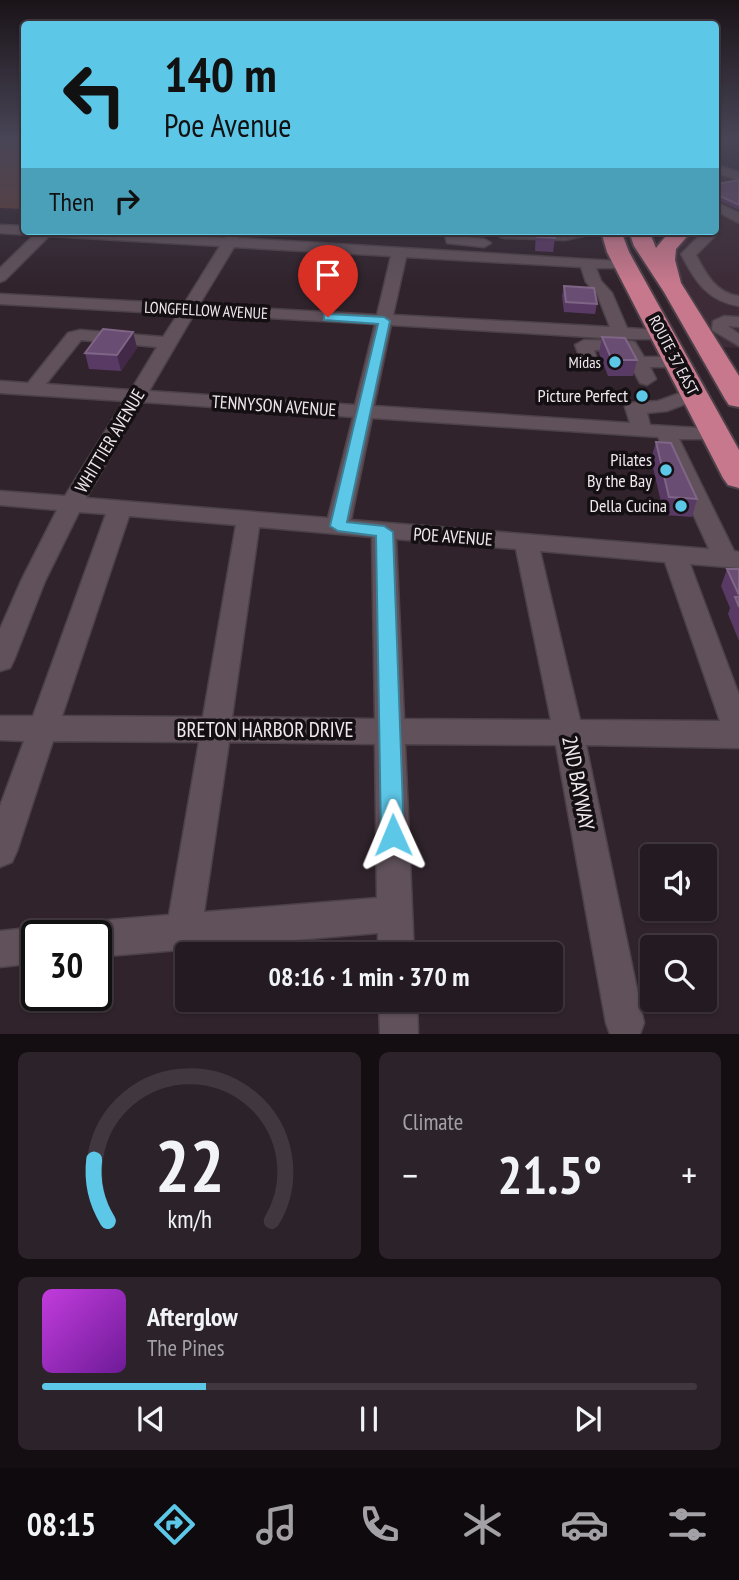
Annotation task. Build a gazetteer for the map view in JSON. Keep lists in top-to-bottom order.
{
  "streets": {
    "highway": ["ROUTE 37 EAST"],
    "street": [
      "LONGFELLOW AVENUE",
      "TENNYSON AVENUE",
      "WHITTIER AVENUE",
      "POE AVENUE",
      "BRETON HARBOR DRIVE",
      "2ND BAYWAY"
    ]
  },
  "crossings": [
    ["LONGFELLOW AVENUE", "WHITTIER AVENUE"],
    ["ROUTE 37 EAST", "TENNYSON AVENUE"],
    ["TENNYSON AVENUE", "WHITTIER AVENUE"],
    ["WHITTIER AVENUE", "POE AVENUE"],
    ["POE AVENUE", "2ND BAYWAY"],
    ["BRETON HARBOR DRIVE", "2ND BAYWAY"]
  ],
  "places": [
    "Midas",
    "Picture Perfect",
    "Pilates By the Bay",
    "Della Cucina"
  ],
  "page": {
    "turn": ["140 m", "Poe Avenue"],
    "then": "Then",
    "limit": "30",
    "trip": "08:16 · 1 min · 370 m",
    "tile": "Climate",
    "heat": ["−", "21.5°", "+"],
    "song": ["Afterglow", "The Pines"],
    "tabs": "08:15",
    "gauge": ["22", "km/h"]
  }
}
